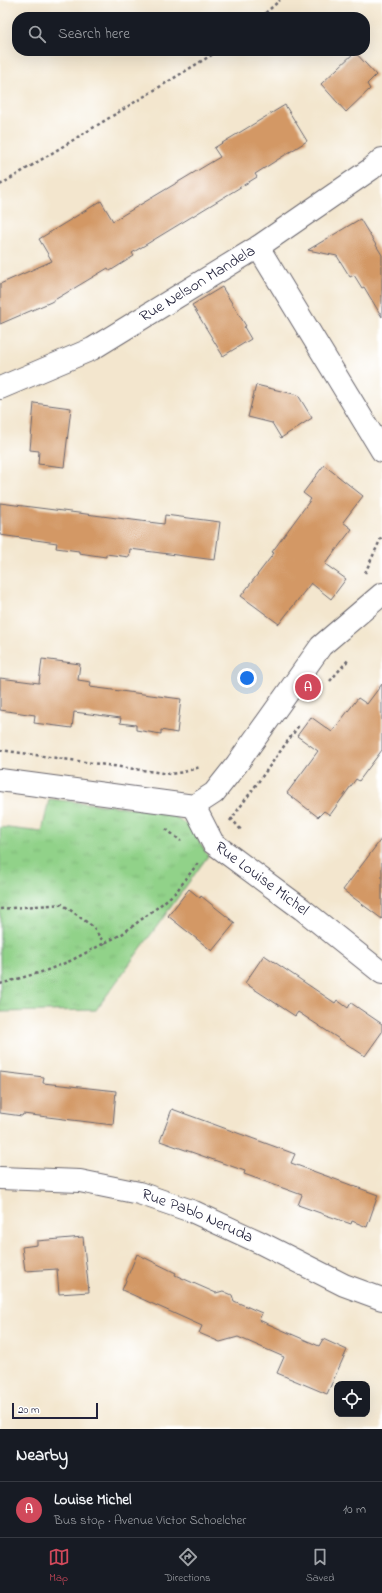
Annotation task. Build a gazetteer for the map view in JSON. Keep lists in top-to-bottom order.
{
  "streets": {
    "street": ["Rue Nelson Mandela", "Rue Louise Michel", "Rue Pablo Neruda"]
  },
  "scale_bar": "20 m",
  "page": {
    "search": "Search here",
    "pins": "A",
    "scale": "20 m",
    "heading": "Nearby",
    "list": [
      {
        "mark": "A",
        "name": "Louise Michel",
        "note": "Bus stop · Avenue Victor Schoelcher",
        "value": "10 m"
      }
    ],
    "nav": ["Map", "Directions", "Saved"]
  }
}
